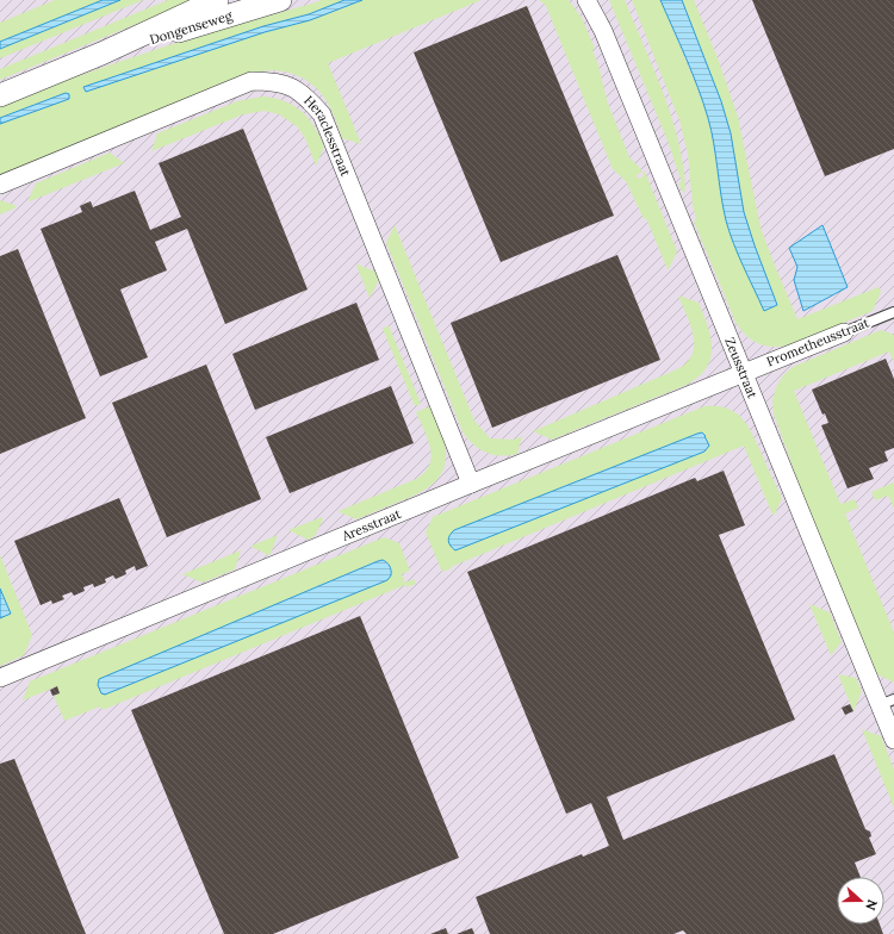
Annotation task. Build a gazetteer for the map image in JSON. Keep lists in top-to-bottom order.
{
  "streets": {
    "street": [
      "Dongenseweg",
      "Heraclesstraat",
      "Prometheusstraat",
      "Zeusstraat",
      "Aresstraat"
    ]
  },
  "crossings": [
    ["Heraclesstraat", "Aresstraat"],
    ["Prometheusstraat", "Zeusstraat"],
    ["Prometheusstraat", "Aresstraat"],
    ["Zeusstraat", "Aresstraat"]
  ],
  "north": "right"
}
